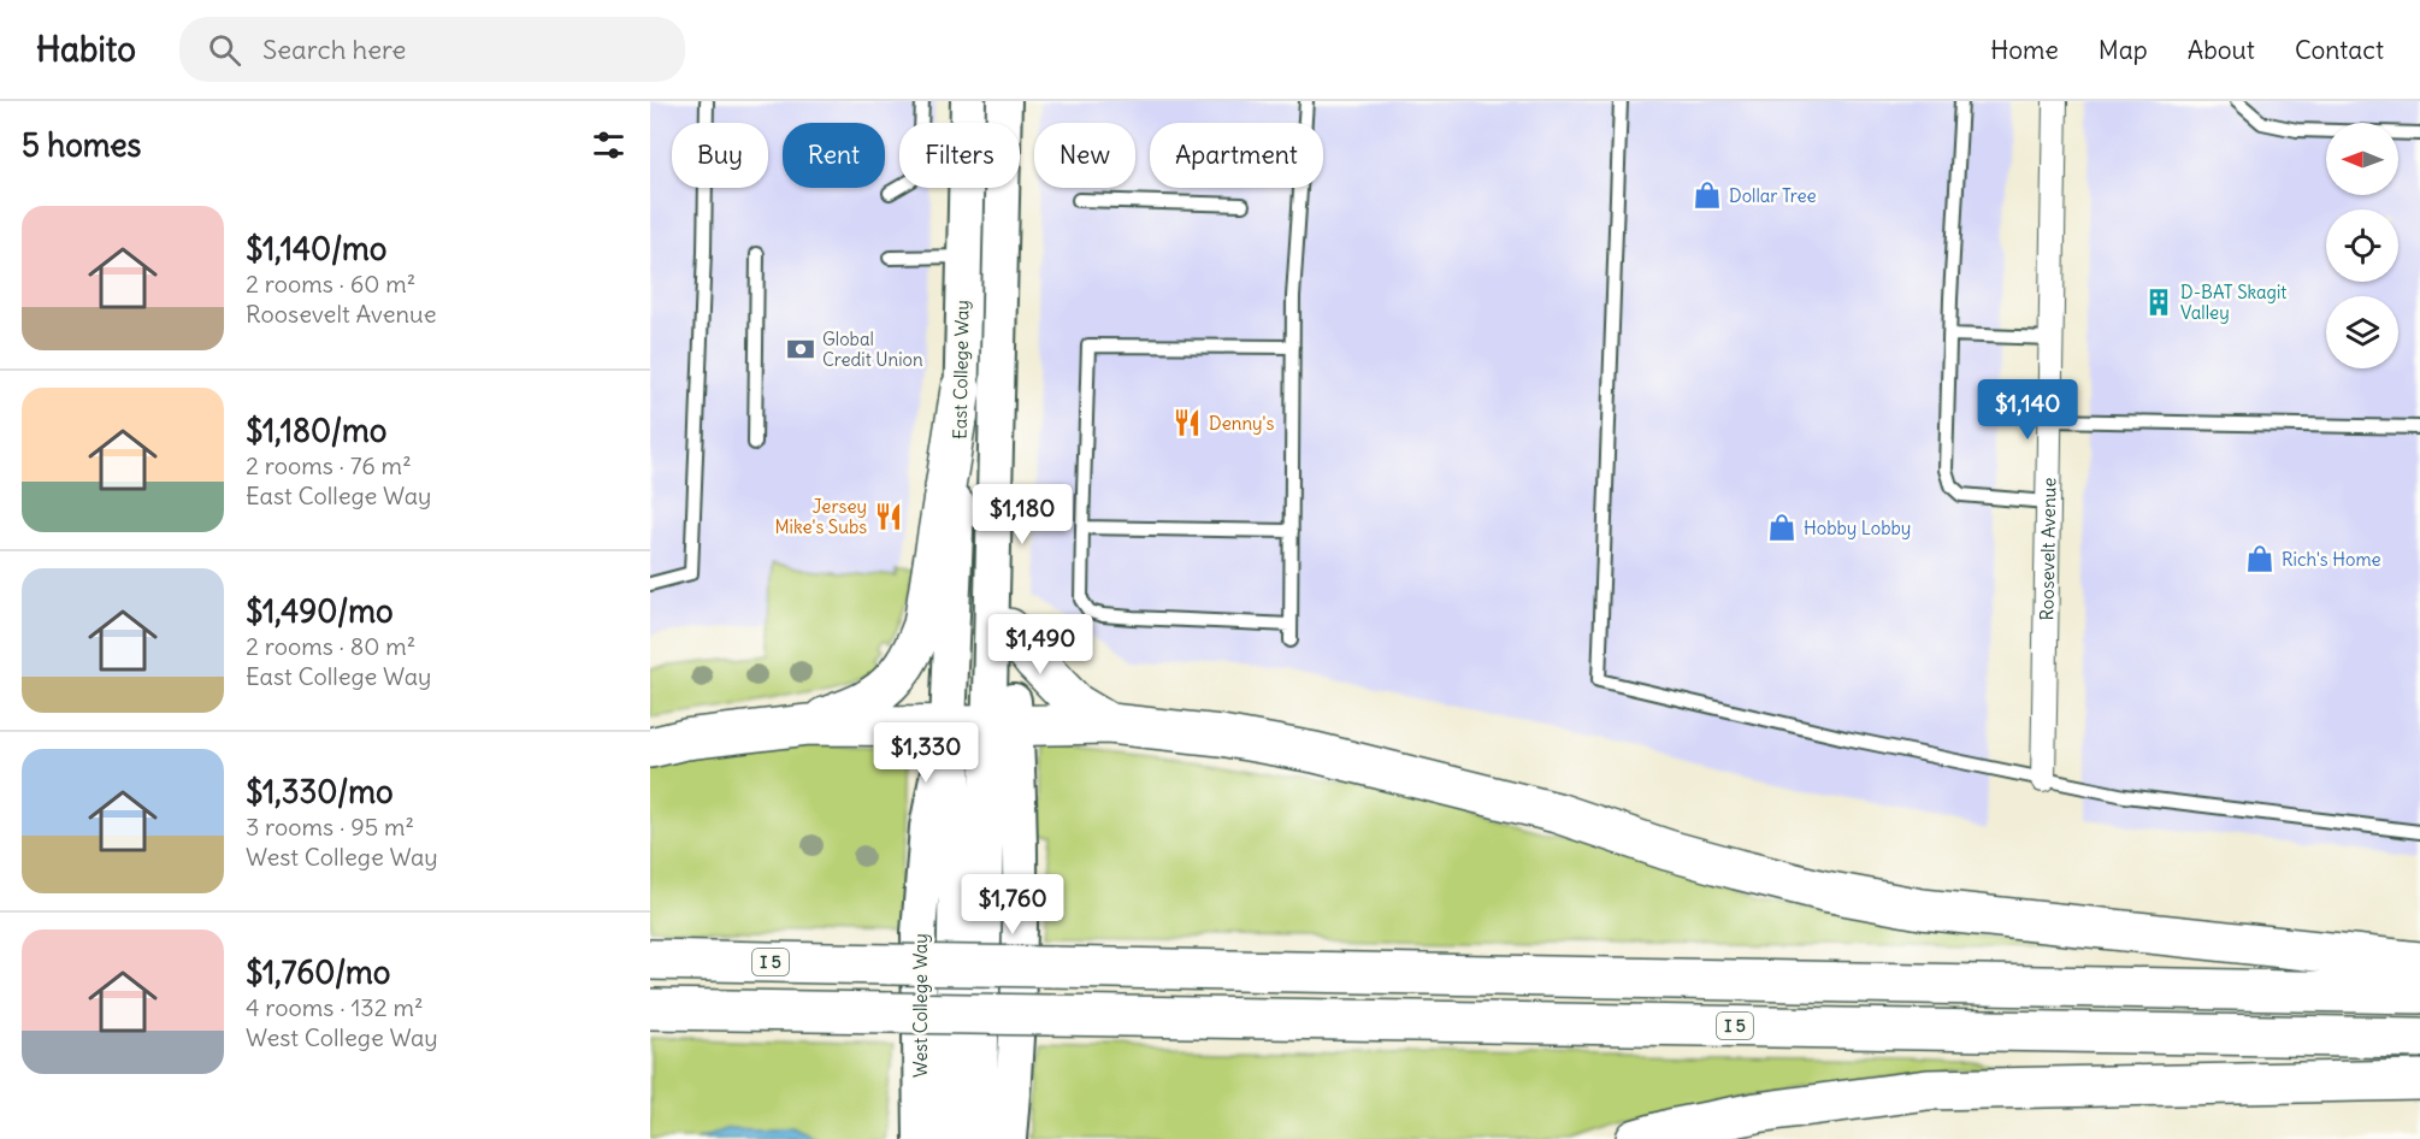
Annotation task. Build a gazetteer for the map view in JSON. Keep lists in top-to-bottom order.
{
  "streets": {
    "highway": ["I 5"],
    "main road": ["East College Way", "West College Way"],
    "street": ["Roosevelt Avenue"]
  },
  "crossings": [
    ["East College Way", "West College Way"]
  ],
  "places": {
    "shop": ["Dollar Tree", "Hobby Lobby", "Rich's Home"],
    "building": ["D-BAT Skagit Valley"],
    "bank": ["Global Credit Union"],
    "restaurant": ["Denny's", "Jersey Mike's Subs"]
  },
  "north": "left",
  "page": {
    "header": "Habito",
    "search": "Search here",
    "nav": [
      "Home",
      "Map",
      "About",
      "Contact"
    ],
    "heading": "5 homes",
    "chip": [
      "Buy",
      "Rent",
      "Filters",
      "New",
      "Apartment"
    ],
    "list": [
      {
        "name": "$1,140/mo",
        "note": "2 rooms · 60 m² · Roosevelt Avenue"
      },
      {
        "name": "$1,180/mo",
        "note": "2 rooms · 76 m² · East College Way"
      },
      {
        "name": "$1,490/mo",
        "note": "2 rooms · 80 m² · East College Way"
      },
      {
        "name": "$1,330/mo",
        "note": "3 rooms · 95 m² · West College Way"
      },
      {
        "name": "$1,760/mo",
        "note": "4 rooms · 132 m² · West College Way"
      }
    ],
    "price": [
      "$1,140",
      "$1,180",
      "$1,490",
      "$1,330",
      "$1,760"
    ]
  }
}
